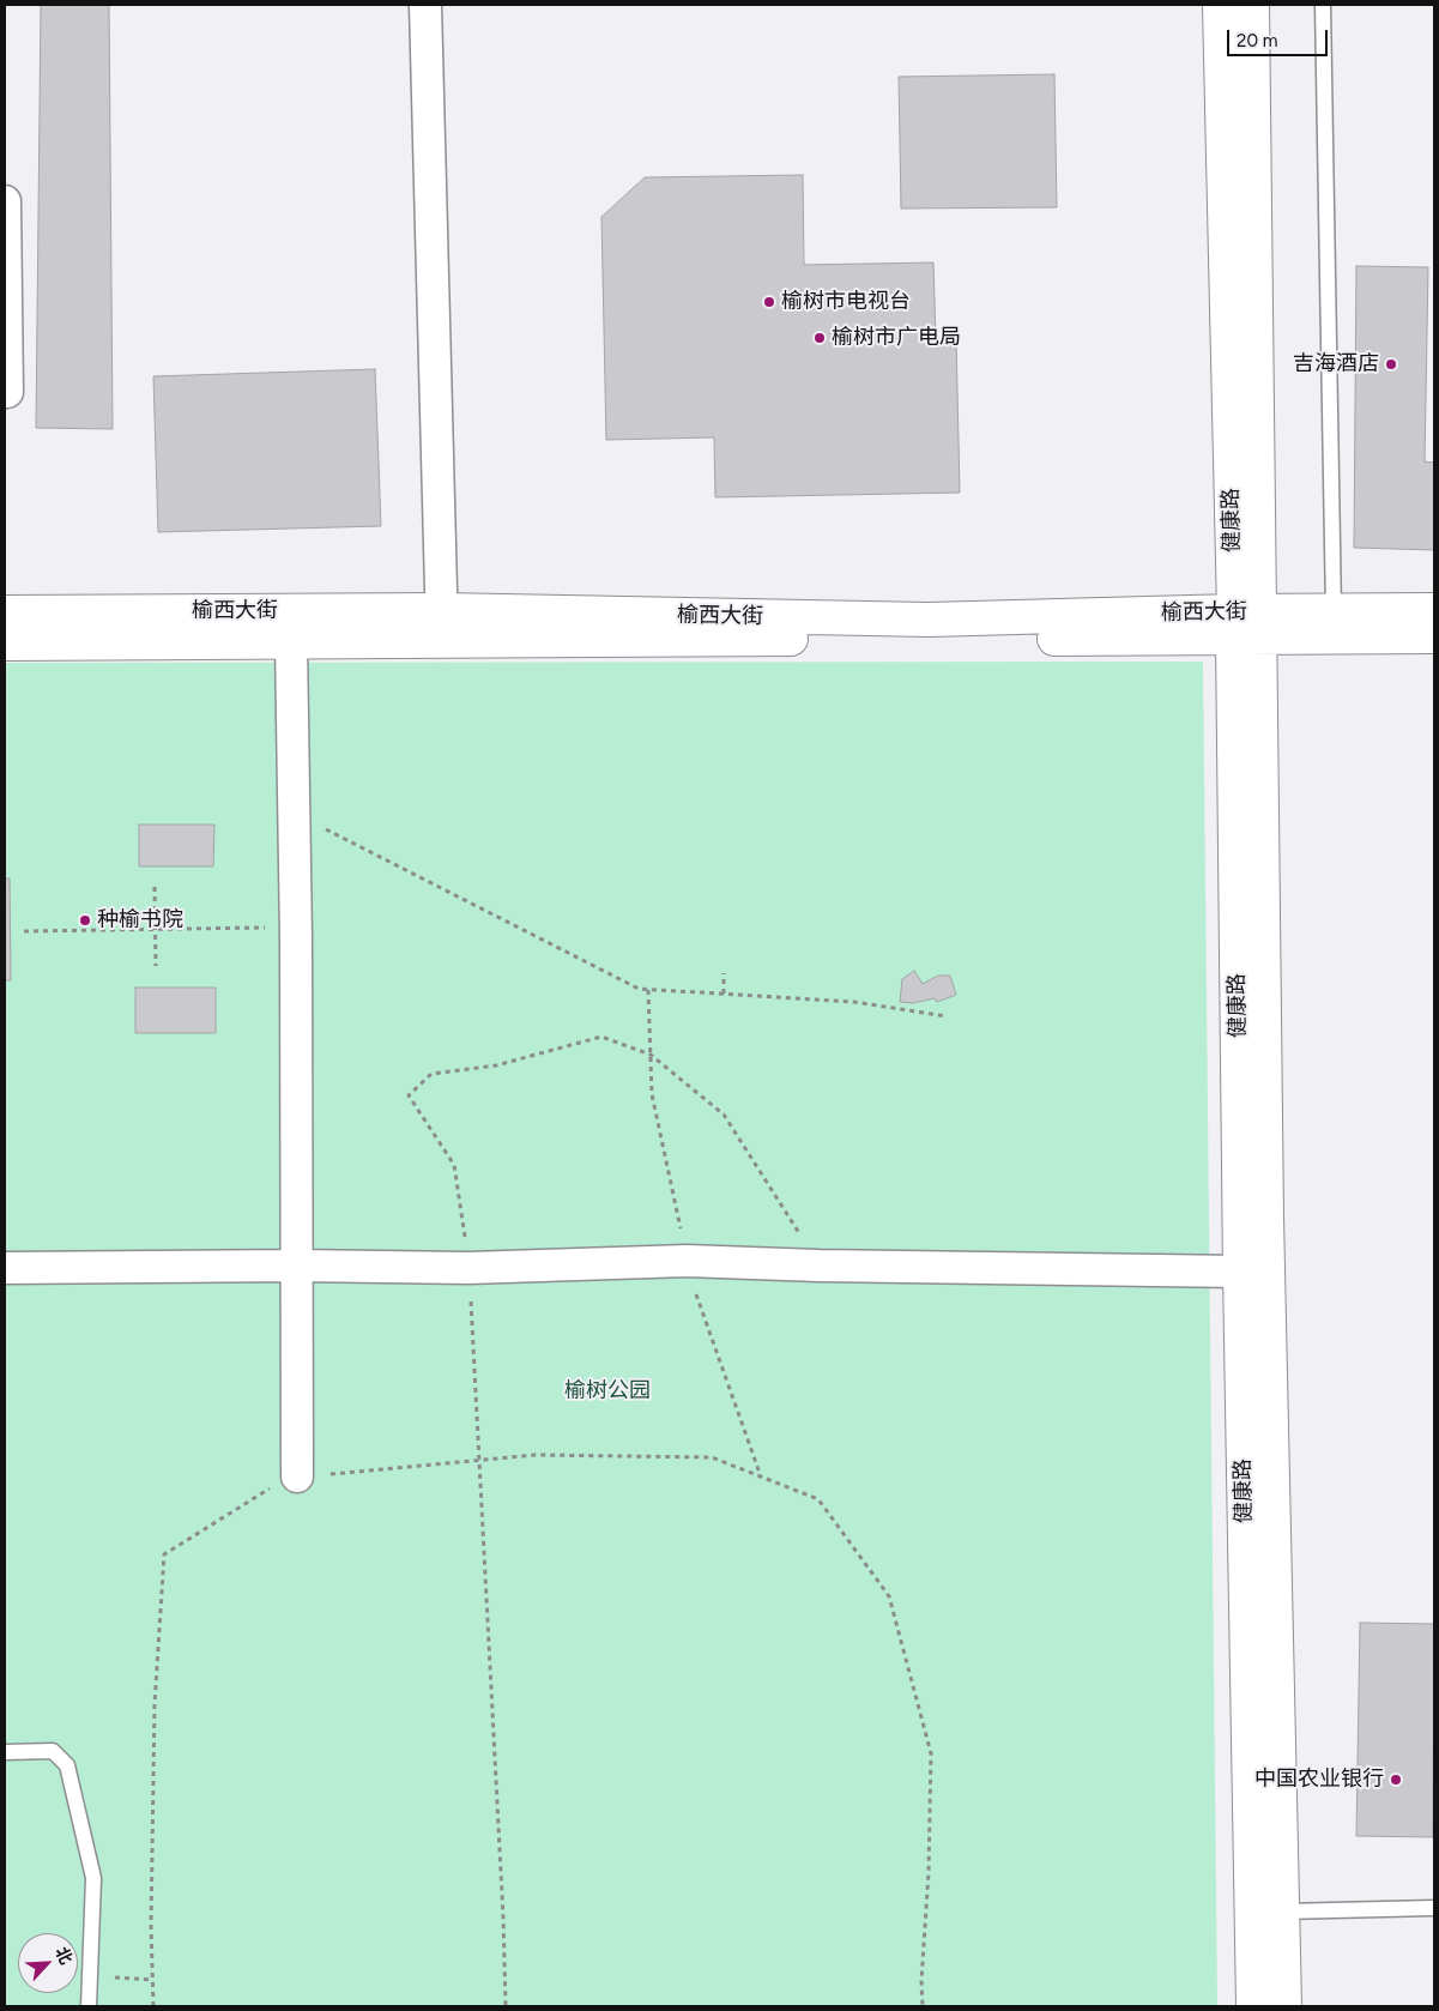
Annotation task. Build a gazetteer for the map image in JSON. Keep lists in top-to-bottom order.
{
  "streets": {
    "main road": ["健康路", "榆西大街"]
  },
  "crossings": [
    ["健康路", "榆西大街"]
  ],
  "parks": ["榆树公园"],
  "places": [
    "榆树市电视台",
    "榆树市广电局",
    "吉海酒店",
    "种榆书院",
    "中国农业银行"
  ],
  "scale_bar": "20 m",
  "north": "top right"
}
